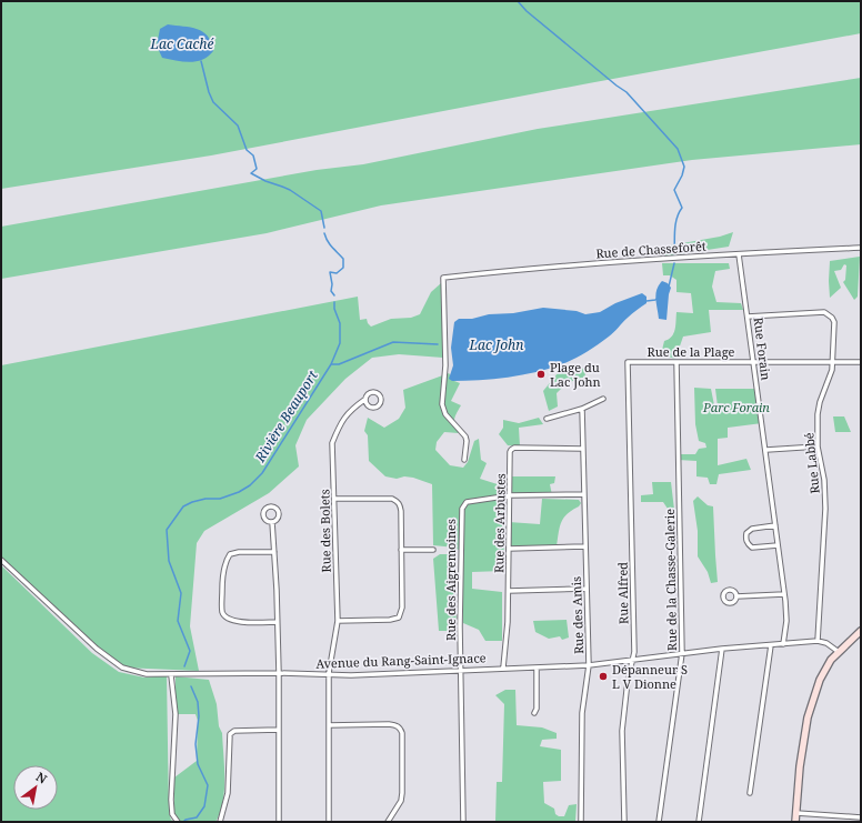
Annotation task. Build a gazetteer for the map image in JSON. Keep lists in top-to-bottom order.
{
  "streets": {
    "street": [
      "Rue de Chasseforêt",
      "Rue Forain",
      "Rue de la Plage",
      "Rue Labbé",
      "Rue des Arbustes",
      "Rue des Bolets",
      "Rue des Aigremoines",
      "Rue de la Chasse-Galerie",
      "Rue Alfred",
      "Rue des Amis",
      "Avenue du Rang-Saint-Ignace"
    ]
  },
  "crossings": [
    ["Rue de Chasseforêt", "Rue Forain"],
    ["Rue Forain", "Rue de la Plage"],
    ["Rue Forain", "Rue Labbé"],
    ["Rue Forain", "Avenue du Rang-Saint-Ignace"],
    ["Rue de la Plage", "Rue Labbé"],
    ["Rue de la Plage", "Rue de la Chasse-Galerie"],
    ["Rue de la Plage", "Rue Alfred"],
    ["Rue Labbé", "Avenue du Rang-Saint-Ignace"],
    ["Rue des Arbustes", "Rue des Aigremoines"],
    ["Rue des Arbustes", "Rue des Amis"],
    ["Rue des Arbustes", "Avenue du Rang-Saint-Ignace"],
    ["Rue des Bolets", "Avenue du Rang-Saint-Ignace"],
    ["Rue des Aigremoines", "Rue des Amis"],
    ["Rue des Aigremoines", "Avenue du Rang-Saint-Ignace"],
    ["Rue de la Chasse-Galerie", "Avenue du Rang-Saint-Ignace"],
    ["Rue Alfred", "Avenue du Rang-Saint-Ignace"],
    ["Rue des Amis", "Avenue du Rang-Saint-Ignace"]
  ],
  "water": ["Lac Caché", "Lac John", "Rivière Beauport"],
  "parks": ["Parc Forain"],
  "places": ["Plage du Lac John", "Dépanneur S L V Dionne"],
  "north": "top right"
}
